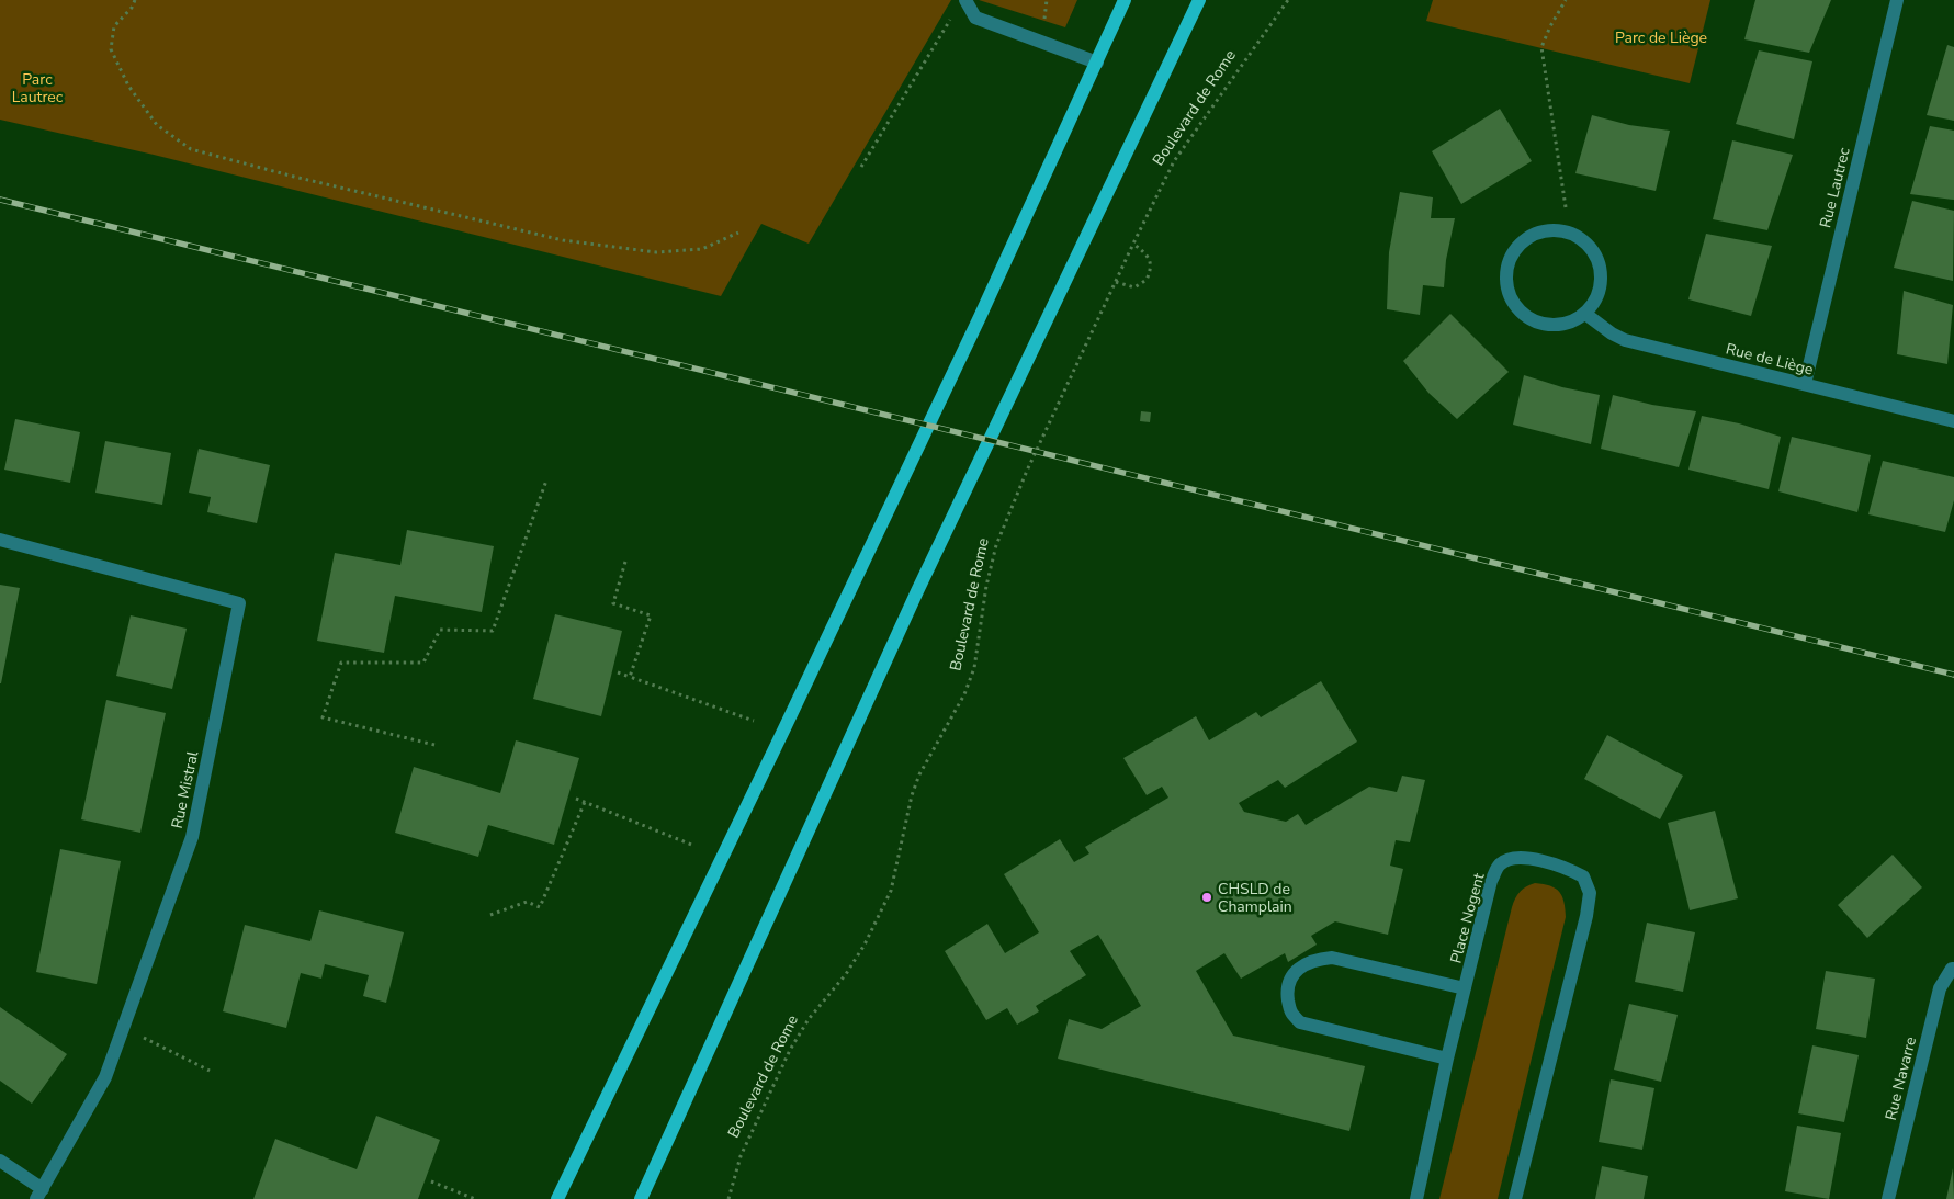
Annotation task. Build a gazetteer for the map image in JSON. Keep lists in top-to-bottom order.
{
  "streets": {
    "street": [
      "Rue Lautrec",
      "Rue de Liège",
      "Rue Mistral",
      "Place Nogent",
      "Rue Navarre"
    ],
    "path": ["Boulevard de Rome"]
  },
  "crossings": [
    ["Rue Lautrec", "Rue de Liège"]
  ],
  "parks": ["Parc de Liège", "Parc Lautrec"],
  "places": ["CHSLD de Champlain"]
}
